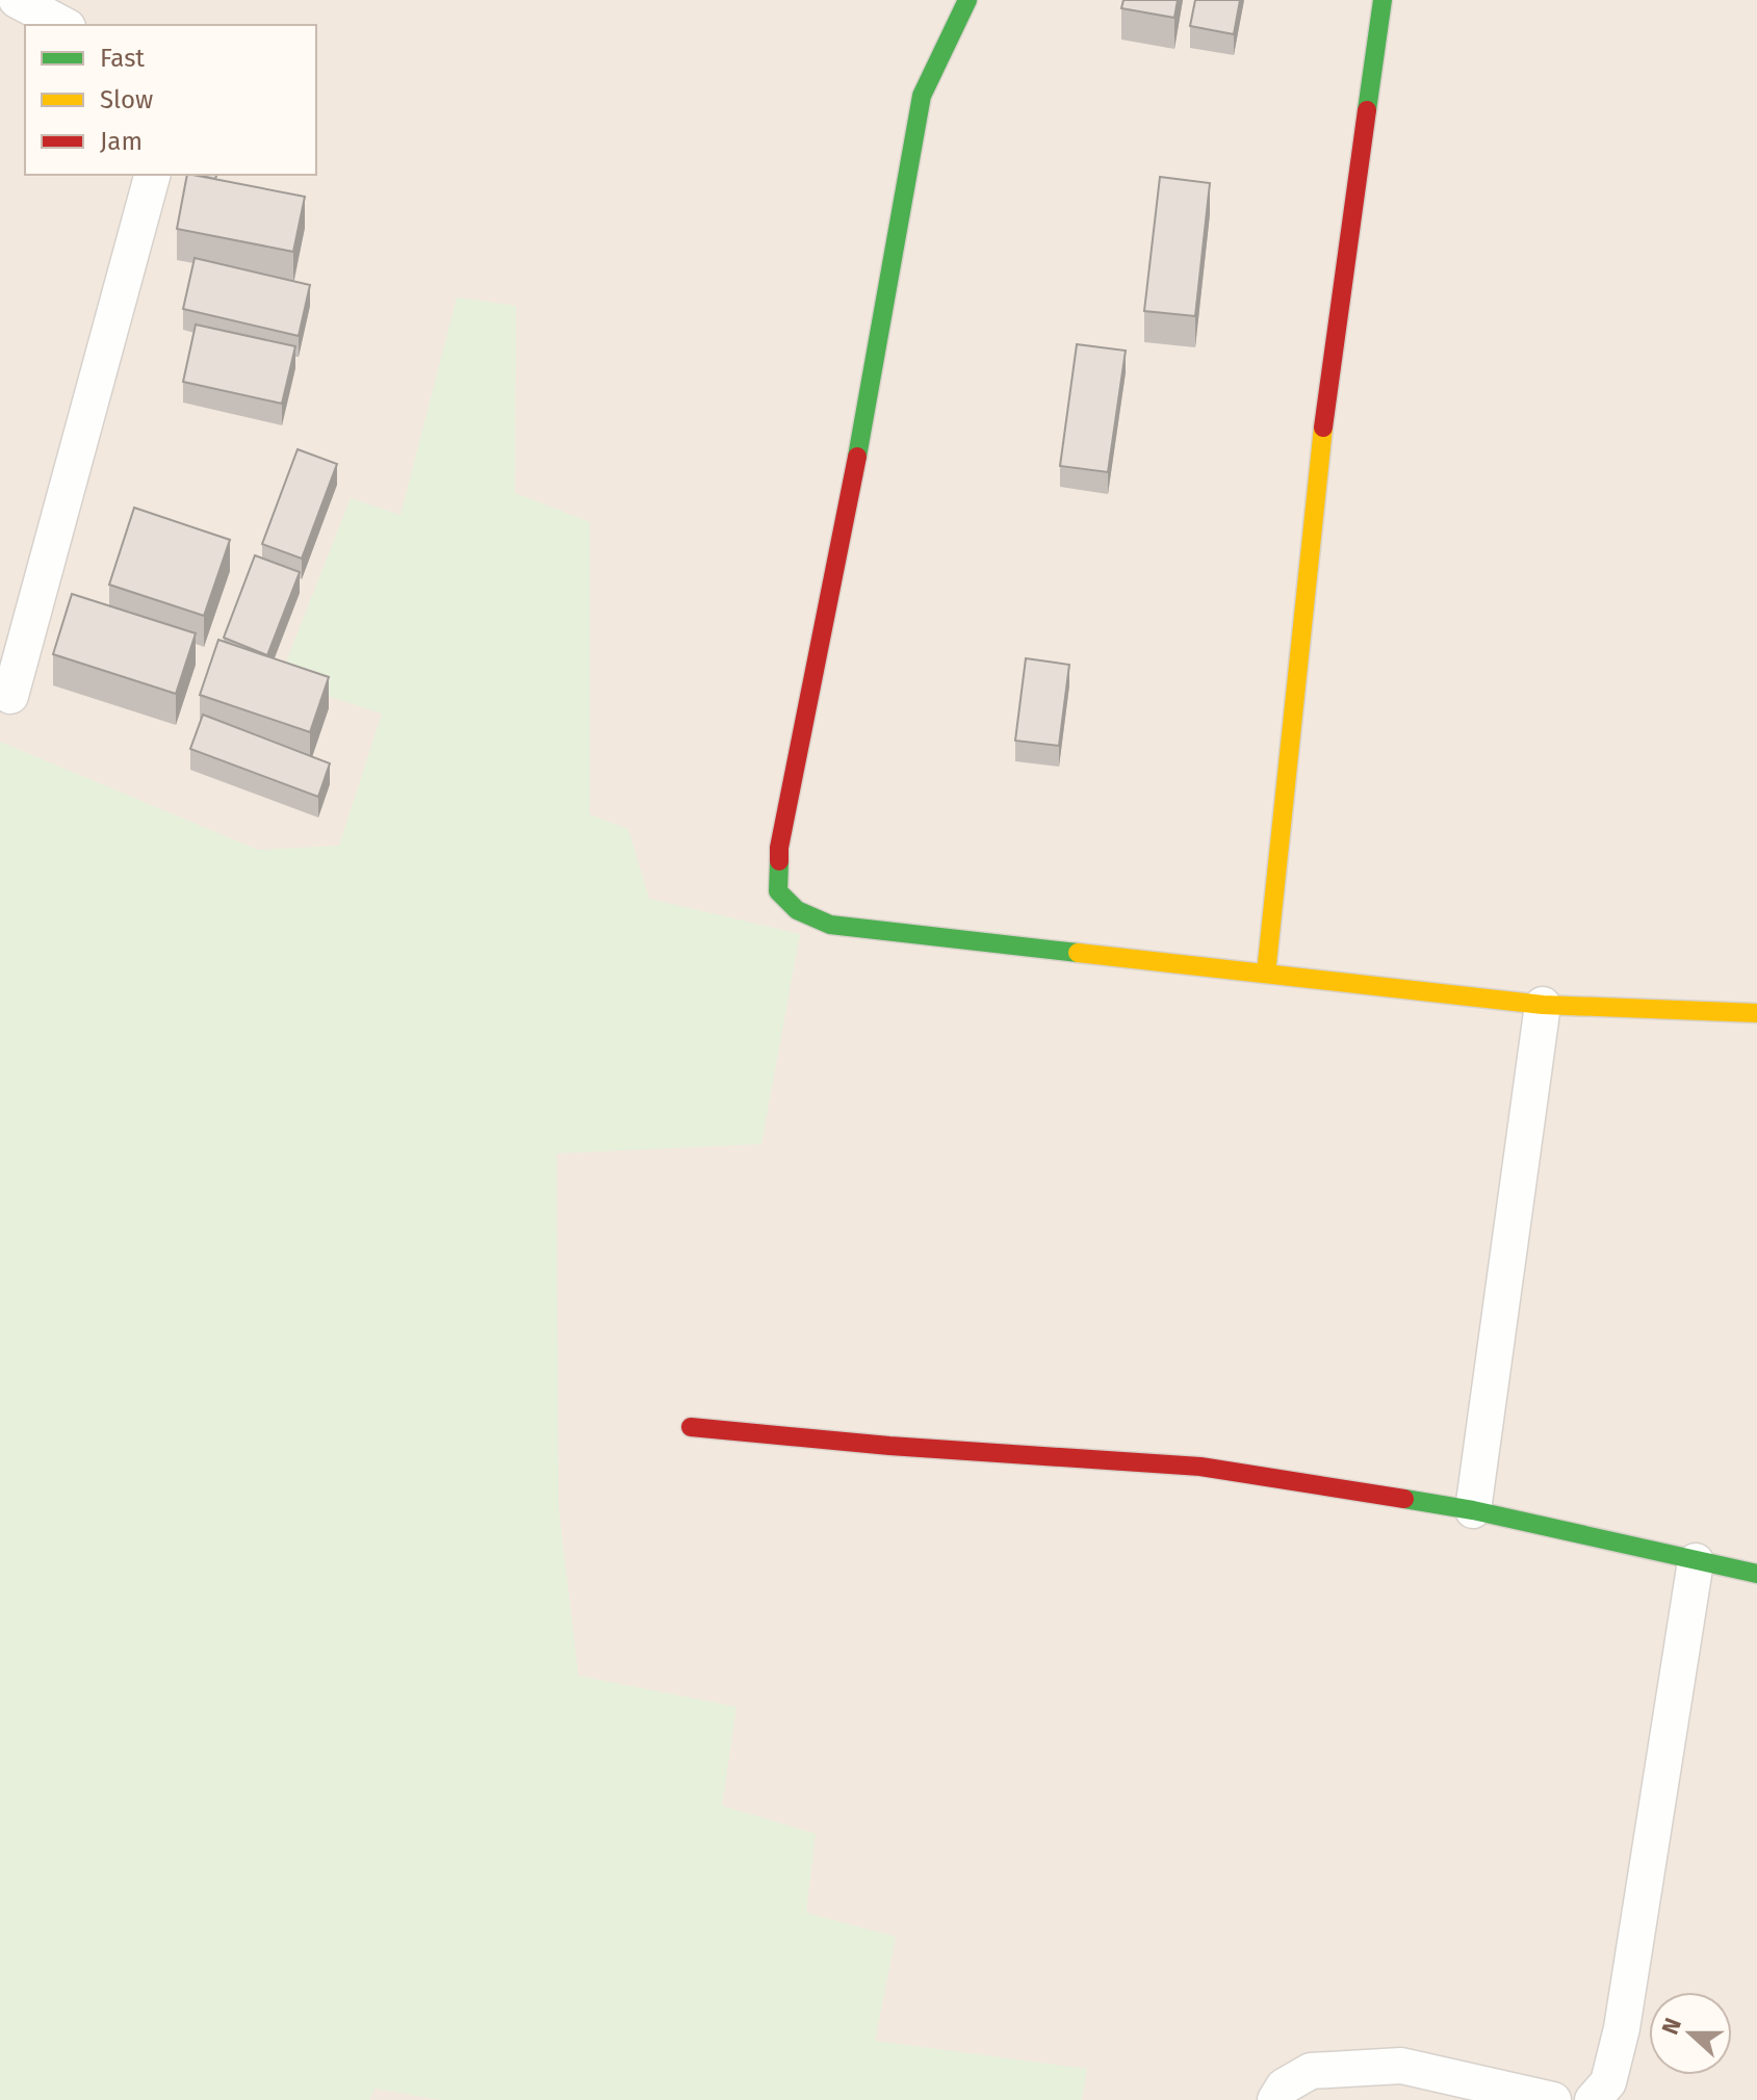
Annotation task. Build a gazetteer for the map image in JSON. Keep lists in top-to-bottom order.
{
  "legend": ["Fast", "Slow", "Jam"],
  "north": "left"
}
